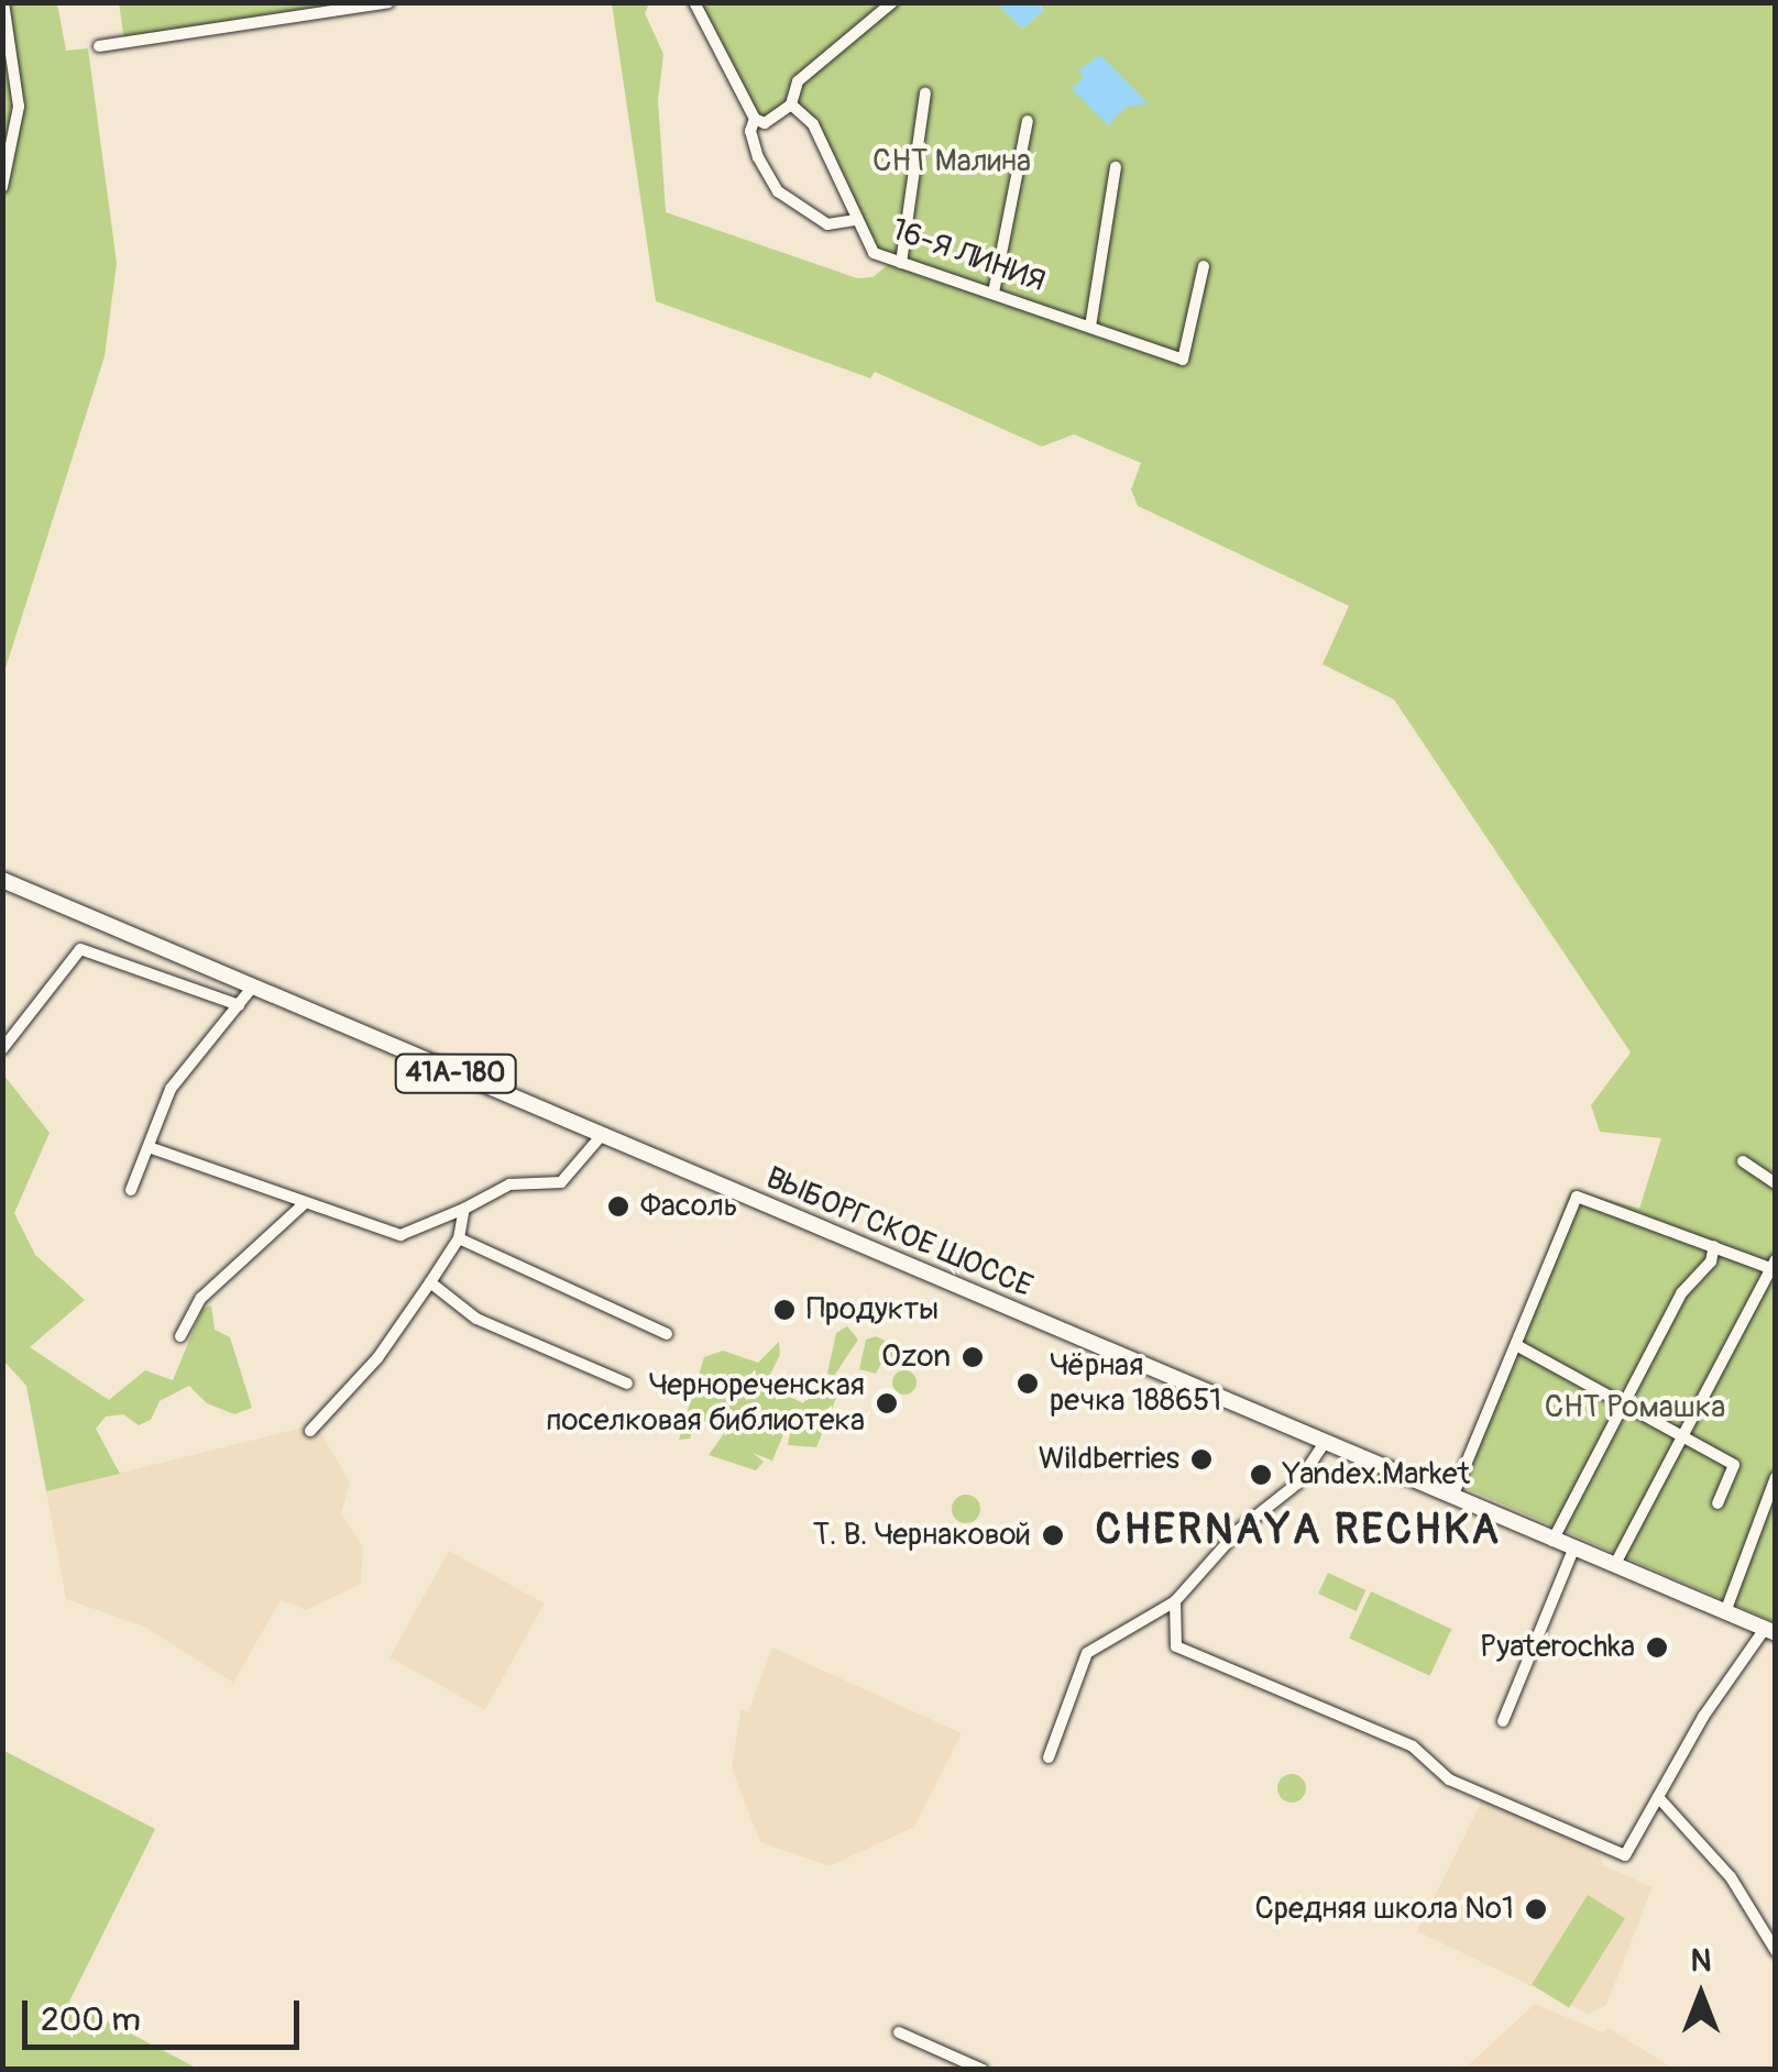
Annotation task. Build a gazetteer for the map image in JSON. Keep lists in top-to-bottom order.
{
  "streets": {
    "main road": ["41А-180", "ВЫБОРГСКОЕ ШОССЕ"],
    "street": ["16-Я ЛИНИЯ"]
  },
  "districts": ["CHERNAYA RECHKA"],
  "parks": ["СНТ Малина", "СНТ Ромашка"],
  "places": [
    "Фасоль",
    "Продукты",
    "Ozon",
    "Чёрная речка 188651",
    "Чернореченская поселковая библиотека",
    "Wildberries",
    "Yandex.Market",
    "Т. В. Чернаковой",
    "Pyaterochka",
    "Средняя школа №1"
  ],
  "scale_bar": "200 m",
  "north": "top"
}
